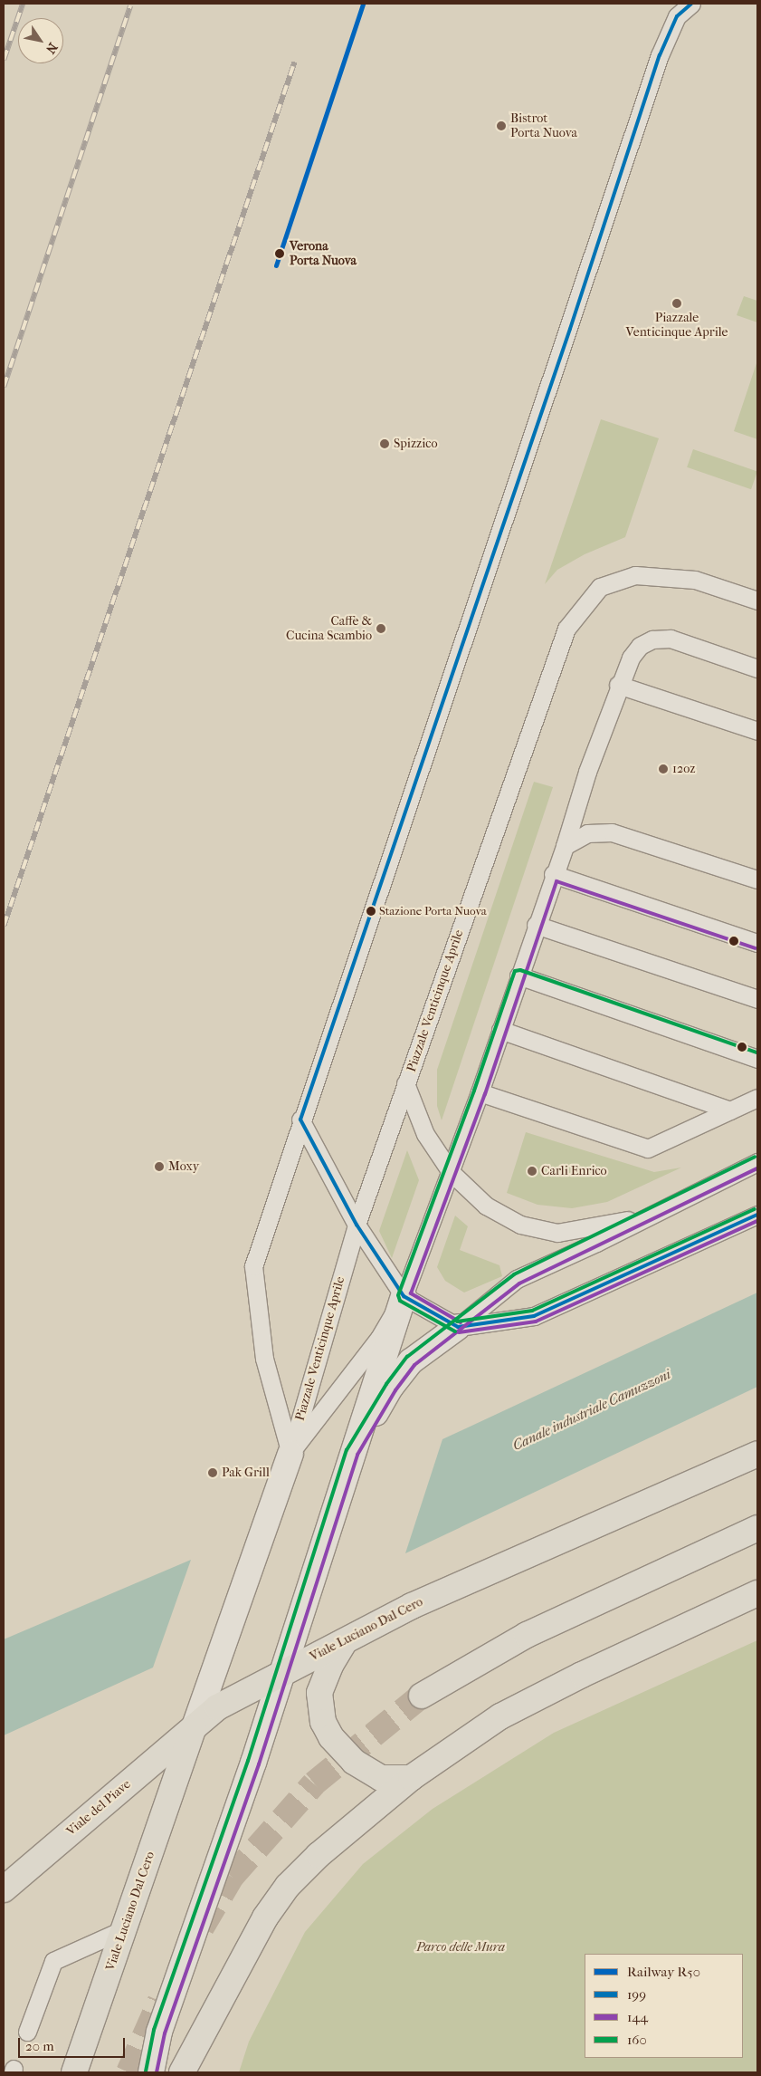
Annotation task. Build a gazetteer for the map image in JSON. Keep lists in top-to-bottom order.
{
  "streets": {
    "main road": ["Viale Luciano Dal Cero", "Viale del Piave"],
    "street": ["Piazzale Venticinque Aprile"]
  },
  "crossings": [
    ["Piazzale Venticinque Aprile", "Viale Luciano Dal Cero"],
    ["Piazzale Venticinque Aprile", "Viale del Piave"],
    ["Viale Luciano Dal Cero", "Viale del Piave"]
  ],
  "water": ["Canale industriale Camuzzoni"],
  "parks": ["Parco delle Mura"],
  "places": [
    "Bistrot Porta Nuova",
    "Verona Porta Nuova",
    "Piazzale Venticinque Aprile",
    "Spizzico",
    "Caffe & Cucina Scambio",
    "12oz",
    "Stazione Porta Nuova",
    "Moxy",
    "Carli Enrico",
    "Pak Grill"
  ],
  "lines": [
    "rail line R50",
    "transit line 199",
    "transit line 144",
    "transit line 160"
  ],
  "legend": [
    "Railway R50",
    "199",
    "144",
    "160"
  ],
  "scale_bar": "20 m",
  "north": "bottom right"
}
